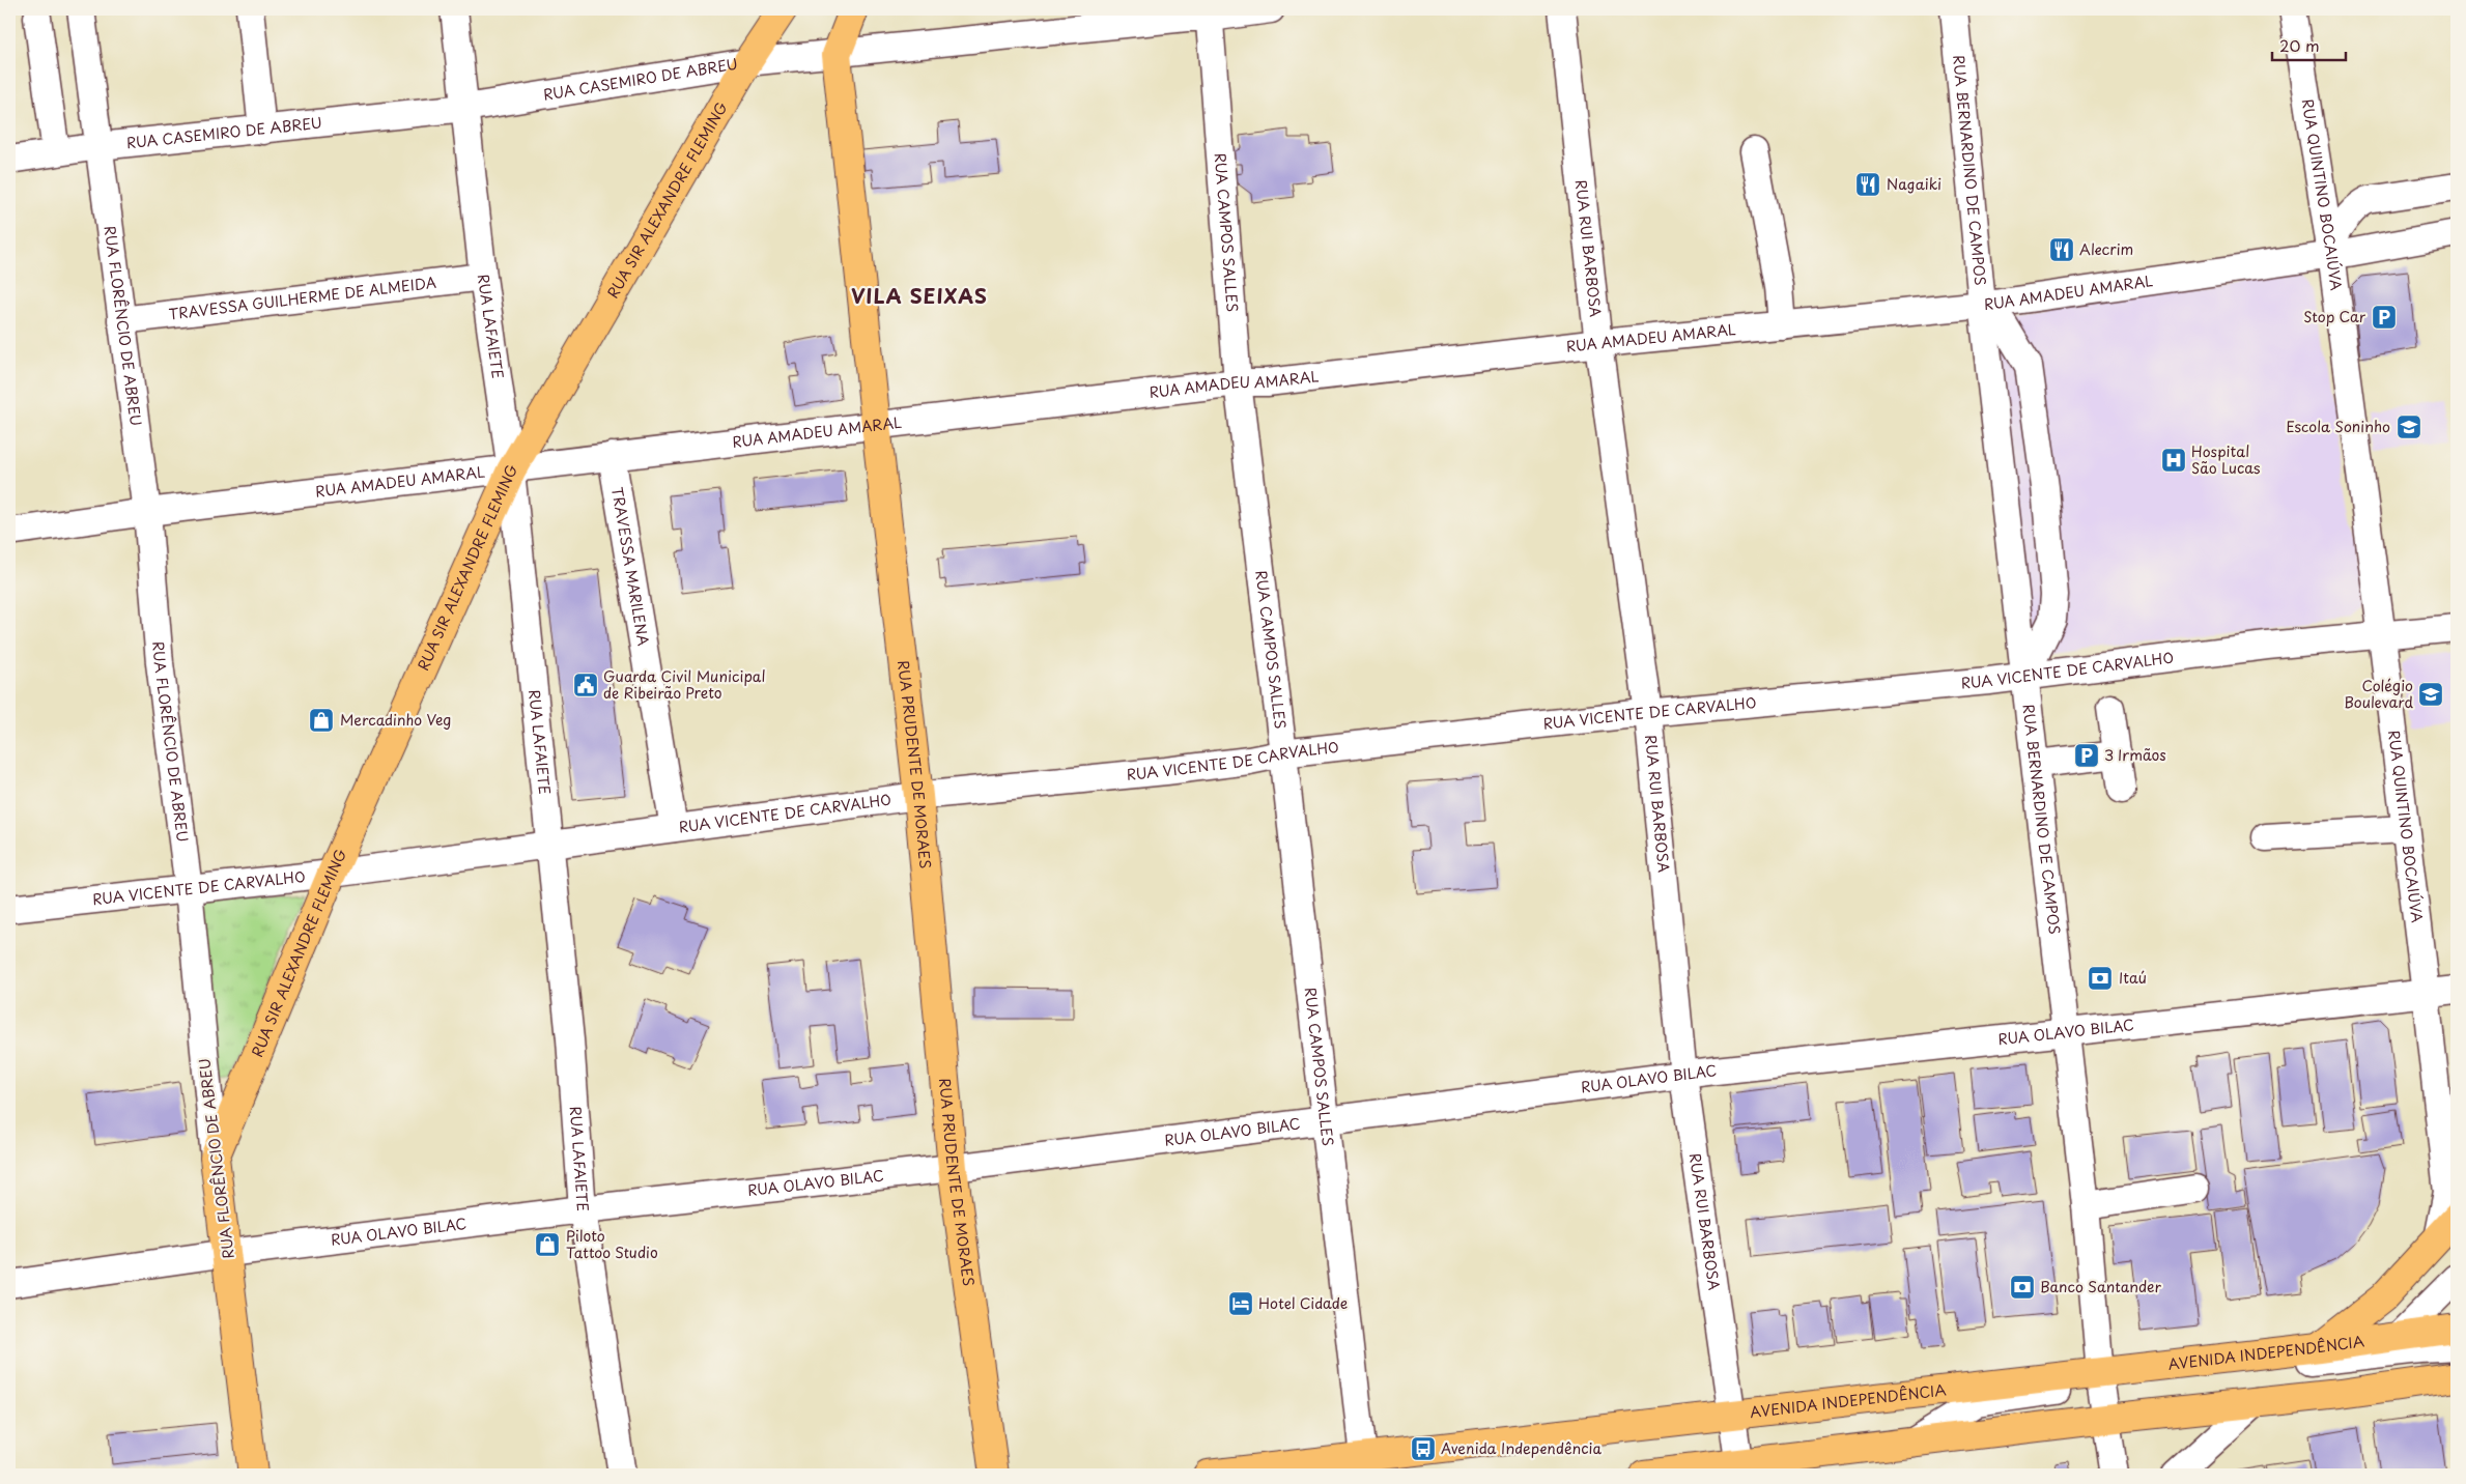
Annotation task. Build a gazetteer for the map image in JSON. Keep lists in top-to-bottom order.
{
  "streets": {
    "main road": [
      "RUA SIR ALEXANDRE FLEMING",
      "RUA FLORÊNCIO DE ABREU",
      "RUA PRUDENTE DE MORAES",
      "AVENIDA INDEPENDÊNCIA"
    ],
    "street": [
      "RUA CASEMIRO DE ABREU",
      "RUA BERNARDINO DE CAMPOS",
      "RUA QUINTINO BOCAIÚVA",
      "RUA CAMPOS SALLES",
      "RUA RUI BARBOSA",
      "RUA AMADEU AMARAL",
      "TRAVESSA GUILHERME DE ALMEIDA",
      "RUA LAFAIETE",
      "TRAVESSA MARILENA",
      "RUA VICENTE DE CARVALHO",
      "RUA OLAVO BILAC"
    ]
  },
  "crossings": [
    ["RUA CASEMIRO DE ABREU", "RUA SIR ALEXANDRE FLEMING"],
    ["RUA CASEMIRO DE ABREU", "RUA CAMPOS SALLES"],
    ["RUA CASEMIRO DE ABREU", "RUA FLORÊNCIO DE ABREU"],
    ["RUA CASEMIRO DE ABREU", "RUA LAFAIETE"],
    ["RUA CASEMIRO DE ABREU", "RUA PRUDENTE DE MORAES"],
    ["RUA BERNARDINO DE CAMPOS", "RUA AMADEU AMARAL"],
    ["RUA BERNARDINO DE CAMPOS", "RUA VICENTE DE CARVALHO"],
    ["RUA BERNARDINO DE CAMPOS", "RUA OLAVO BILAC"],
    ["RUA BERNARDINO DE CAMPOS", "AVENIDA INDEPENDÊNCIA"],
    ["RUA QUINTINO BOCAIÚVA", "RUA AMADEU AMARAL"],
    ["RUA QUINTINO BOCAIÚVA", "RUA VICENTE DE CARVALHO"],
    ["RUA QUINTINO BOCAIÚVA", "RUA OLAVO BILAC"],
    ["RUA SIR ALEXANDRE FLEMING", "RUA AMADEU AMARAL"],
    ["RUA SIR ALEXANDRE FLEMING", "RUA FLORÊNCIO DE ABREU"],
    ["RUA SIR ALEXANDRE FLEMING", "RUA LAFAIETE"],
    ["RUA SIR ALEXANDRE FLEMING", "RUA VICENTE DE CARVALHO"],
    ["RUA CAMPOS SALLES", "RUA AMADEU AMARAL"],
    ["RUA CAMPOS SALLES", "RUA VICENTE DE CARVALHO"],
    ["RUA CAMPOS SALLES", "RUA OLAVO BILAC"],
    ["RUA CAMPOS SALLES", "AVENIDA INDEPENDÊNCIA"],
    ["RUA RUI BARBOSA", "RUA AMADEU AMARAL"],
    ["RUA RUI BARBOSA", "RUA VICENTE DE CARVALHO"],
    ["RUA RUI BARBOSA", "RUA OLAVO BILAC"],
    ["RUA RUI BARBOSA", "AVENIDA INDEPENDÊNCIA"],
    ["RUA AMADEU AMARAL", "RUA FLORÊNCIO DE ABREU"],
    ["RUA AMADEU AMARAL", "RUA LAFAIETE"],
    ["RUA AMADEU AMARAL", "TRAVESSA MARILENA"],
    ["RUA AMADEU AMARAL", "RUA PRUDENTE DE MORAES"],
    ["TRAVESSA GUILHERME DE ALMEIDA", "RUA FLORÊNCIO DE ABREU"],
    ["TRAVESSA GUILHERME DE ALMEIDA", "RUA LAFAIETE"],
    ["RUA FLORÊNCIO DE ABREU", "RUA VICENTE DE CARVALHO"],
    ["RUA FLORÊNCIO DE ABREU", "RUA OLAVO BILAC"],
    ["RUA LAFAIETE", "RUA VICENTE DE CARVALHO"],
    ["RUA LAFAIETE", "RUA OLAVO BILAC"],
    ["TRAVESSA MARILENA", "RUA VICENTE DE CARVALHO"],
    ["RUA VICENTE DE CARVALHO", "RUA PRUDENTE DE MORAES"],
    ["RUA PRUDENTE DE MORAES", "RUA OLAVO BILAC"]
  ],
  "districts": ["VILA SEIXAS"],
  "places": {
    "restaurant": ["Nagaiki", "Alecrim"],
    "parking": ["Stop Car", "3 Irmãos"],
    "school or university": ["Escola Soninho", "Colégio Boulevard"],
    "hospital": ["Hospital São Lucas"],
    "public building": ["Guarda Civil Municipal de Ribeirão Preto"],
    "shop": ["Mercadinho Veg", "Piloto Tattoo Studio"],
    "bank": ["Itaú", "Banco Santander"],
    "hotel": ["Hotel Cidade"],
    "bus stop": ["Avenida Independência"]
  },
  "scale_bar": "20 m"
}
